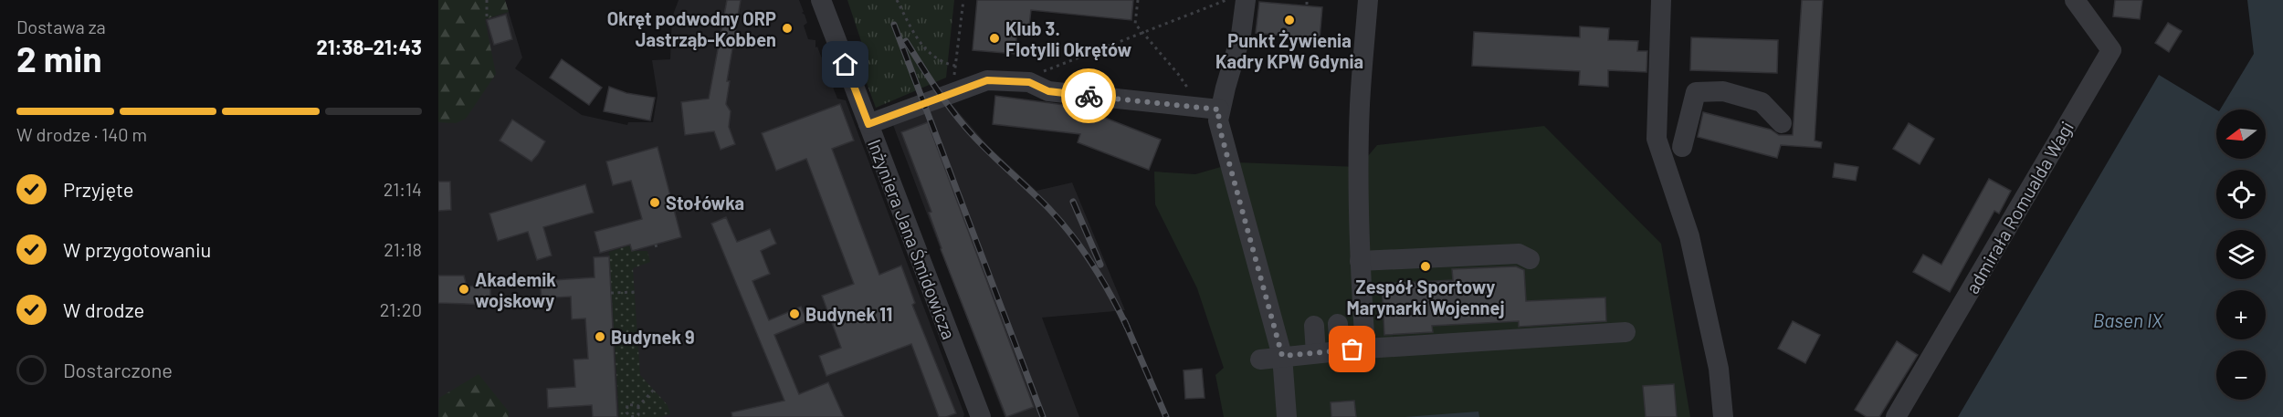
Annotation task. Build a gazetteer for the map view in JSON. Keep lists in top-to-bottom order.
{
  "streets": {
    "street": ["admirała Romualda Wagi", "Inżyniera Jana Śmidowicza"]
  },
  "water": ["Basen IX"],
  "places": [
    "Punkt Żywienia Kadry KPW Gdynia",
    "Okręt podwodny ORP Jastrząb-Kobben",
    "Klub 3. Flotylli Okrętów",
    "Stołówka",
    "Zespół Sportowy Marynarki Wojennej",
    "Akademik wojskowy",
    "Budynek 11",
    "Budynek 9"
  ],
  "north": "left",
  "page": {
    "heading": ["2 min", "Dostawa za", "21:38–21:43"],
    "bar": "W drodze · 140 m",
    "map_buttons": ["+", "−"],
    "list": [
      ["Przyjęte", "21:14"],
      ["W przygotowaniu", "21:18"],
      ["W drodze", "21:20"],
      "Dostarczone"
    ]
  }
}
